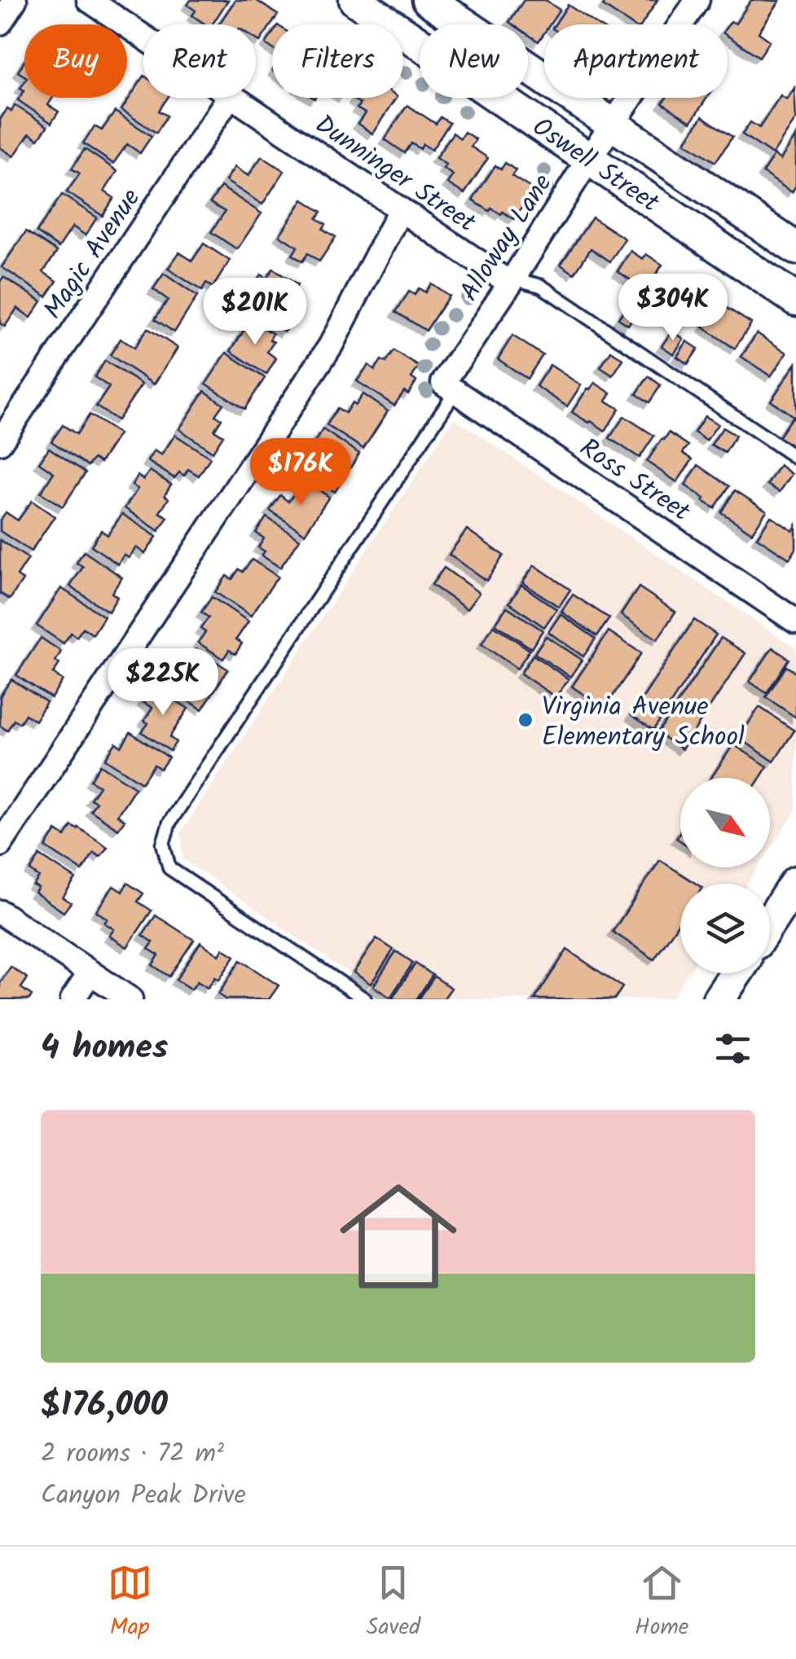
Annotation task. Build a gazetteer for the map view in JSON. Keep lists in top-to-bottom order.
{
  "streets": {
    "main road": ["Oswell Street"],
    "street": [
      "Dunninger Street",
      "Alloway Lane",
      "Magic Avenue",
      "Ross Street"
    ]
  },
  "crossings": [
    ["Oswell Street", "Alloway Lane"],
    ["Dunninger Street", "Alloway Lane"],
    ["Alloway Lane", "Ross Street"]
  ],
  "places": ["Virginia Avenue Elementary School"],
  "north": "bottom right",
  "page": {
    "chip": [
      "Buy",
      "Rent",
      "Filters",
      "New",
      "Apartment"
    ],
    "price": [
      "$304K",
      "$201K",
      "$176K",
      "$225K"
    ],
    "heading": "4 homes",
    "list": [
      {
        "name": "$176,000",
        "note": "2 rooms · 72 m² · Canyon Peak Drive"
      }
    ],
    "tabs": ["Map", "Saved", "Home"]
  }
}
